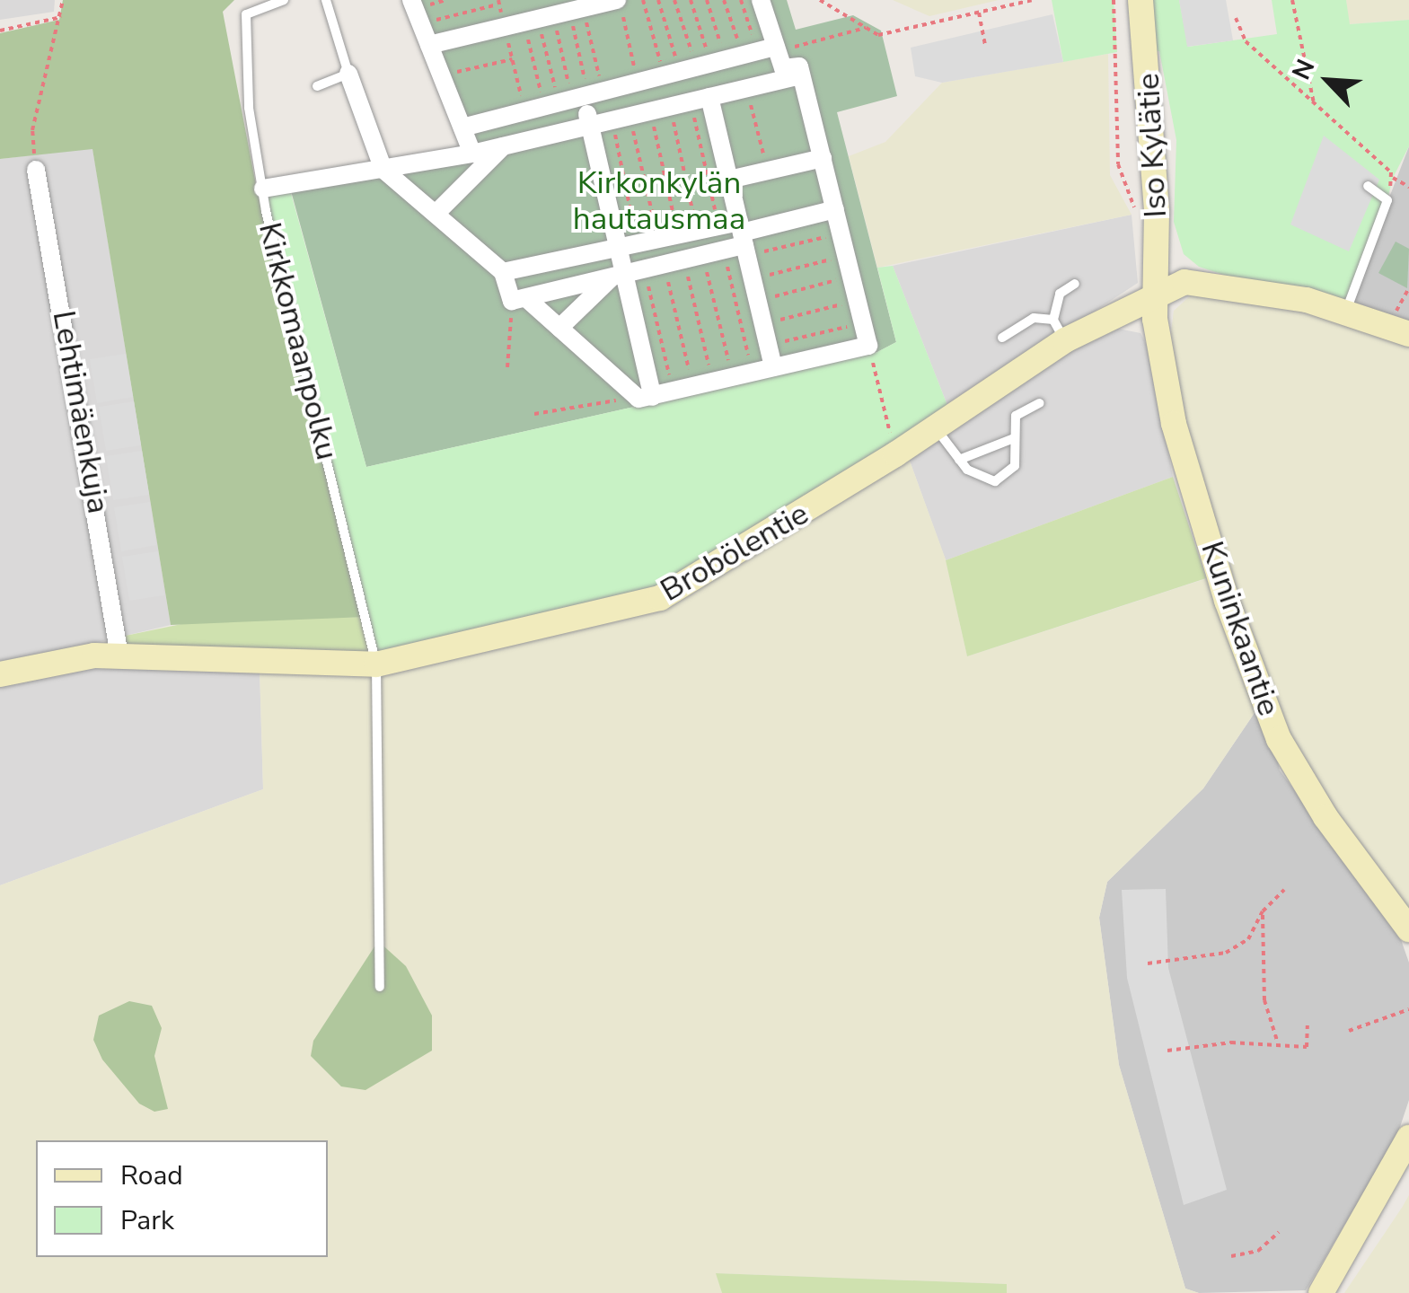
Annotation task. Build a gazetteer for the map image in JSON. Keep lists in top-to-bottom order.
{
  "streets": {
    "street": [
      "Iso Kylätie",
      "Lehtimäenkuja",
      "Brobölentie",
      "Kuninkaantie"
    ],
    "lane": ["Kirkkomaanpolku"]
  },
  "crossings": [
    ["Iso Kylätie", "Brobölentie"],
    ["Iso Kylätie", "Kuninkaantie"],
    ["Kirkkomaanpolku", "Brobölentie"],
    ["Lehtimäenkuja", "Brobölentie"],
    ["Brobölentie", "Kuninkaantie"]
  ],
  "parks": ["Kirkonkylän hautausmaa"],
  "legend": ["Road", "Park"],
  "north": "top left"
}
